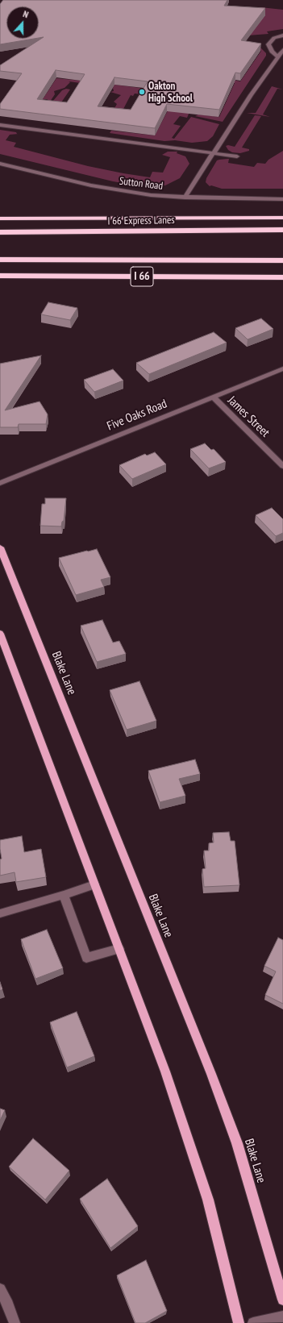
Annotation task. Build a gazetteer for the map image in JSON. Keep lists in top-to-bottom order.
{
  "streets": {
    "highway": ["I 66 Express Lanes", "I 66"],
    "main road": ["Blake Lane"],
    "street": ["Sutton Road", "Five Oaks Road", "James Street"]
  },
  "crossings": [
    ["Five Oaks Road", "James Street"]
  ],
  "places": ["Oakton High School"],
  "north": "top"
}
